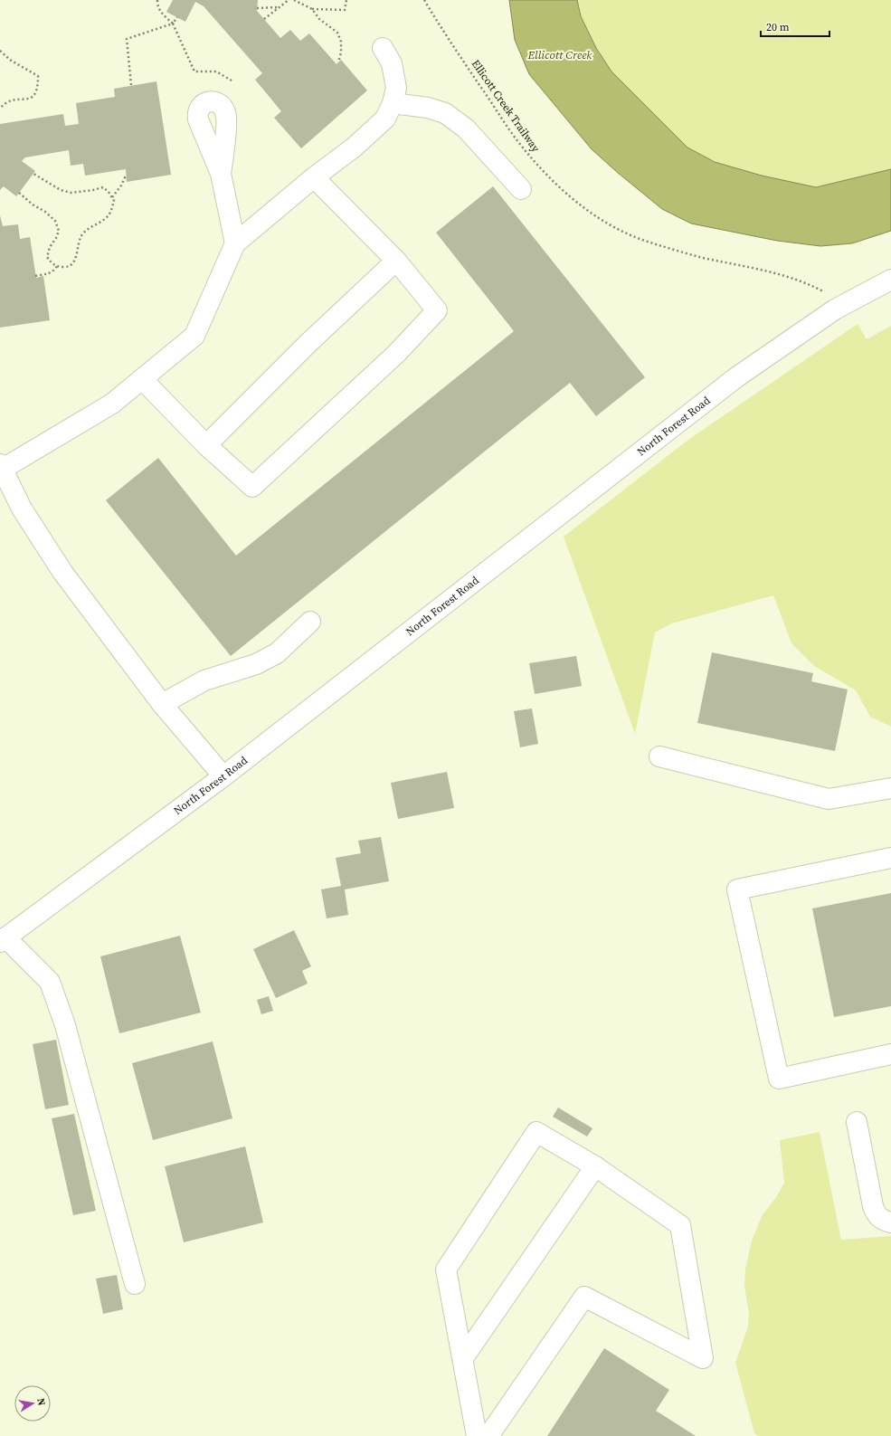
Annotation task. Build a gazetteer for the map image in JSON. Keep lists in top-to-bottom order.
{
  "streets": {
    "street": ["North Forest Road"],
    "path": ["Ellicott Creek Trailway"]
  },
  "water": ["Ellicott Creek"],
  "scale_bar": "20 m",
  "north": "right"
}
